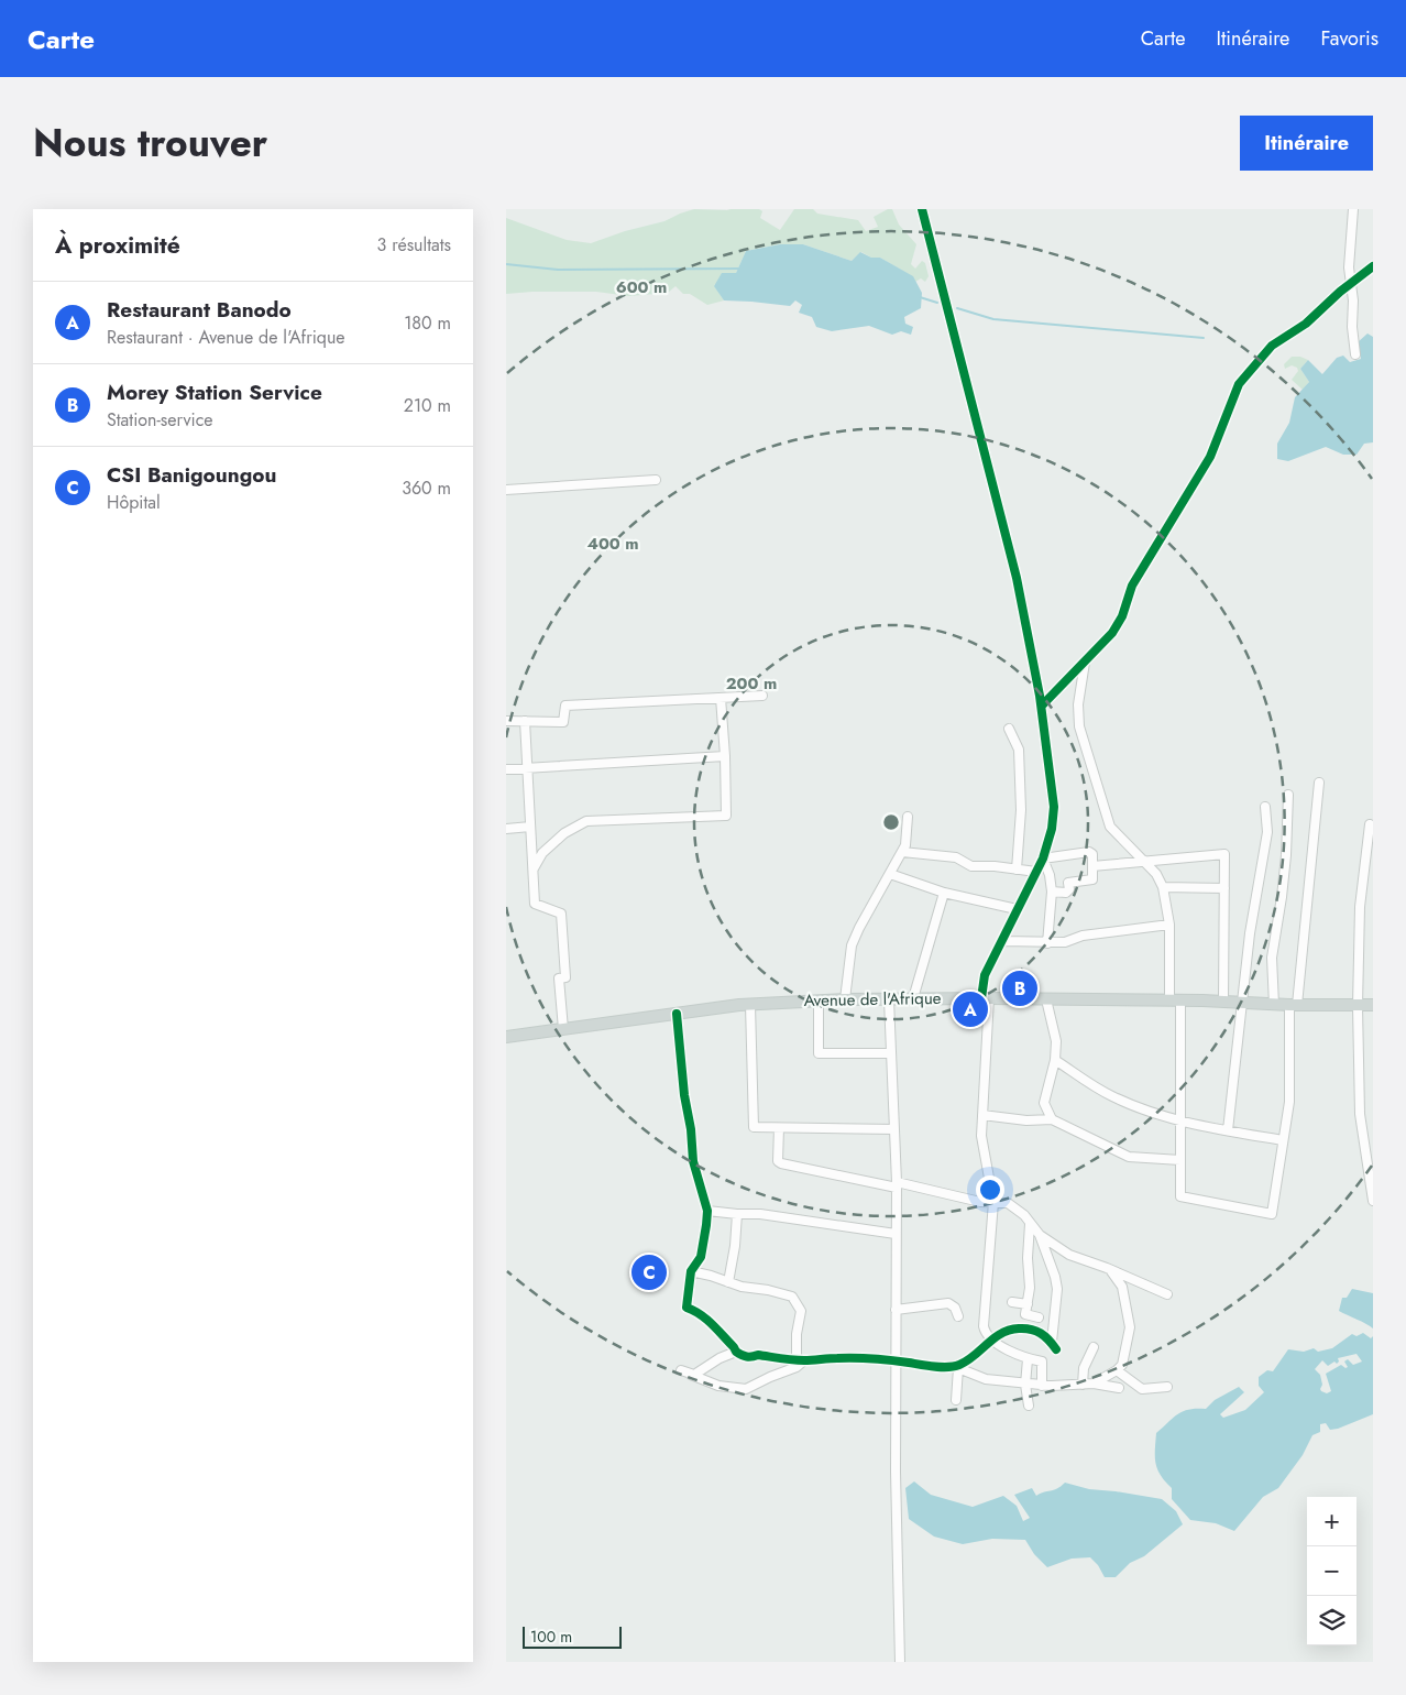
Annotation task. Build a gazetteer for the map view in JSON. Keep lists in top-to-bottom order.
{
  "streets": {
    "main road": ["Avenue de l'Afrique"]
  },
  "scale_bar": "100 m",
  "page": {
    "header": "Carte",
    "nav": ["Carte", "Itinéraire", "Favoris"],
    "title": "Nous trouver",
    "buttons": "Itinéraire",
    "heading": ["À proximité", "3 résultats"],
    "list": [
      {
        "mark": "A",
        "name": "Restaurant Banodo",
        "note": "Restaurant · Avenue de l'Afrique",
        "value": "180 m"
      },
      {
        "mark": "B",
        "name": "Morey Station Service",
        "note": "Station-service",
        "value": "210 m"
      },
      {
        "mark": "C",
        "name": "CSI Banigoungou",
        "note": "Hôpital",
        "value": "360 m"
      }
    ],
    "pins": ["B", "A", "C"],
    "map_buttons": ["+", "−"],
    "scale": "100 m"
  },
  "rings": ["600 m", "400 m", "200 m"]
}
